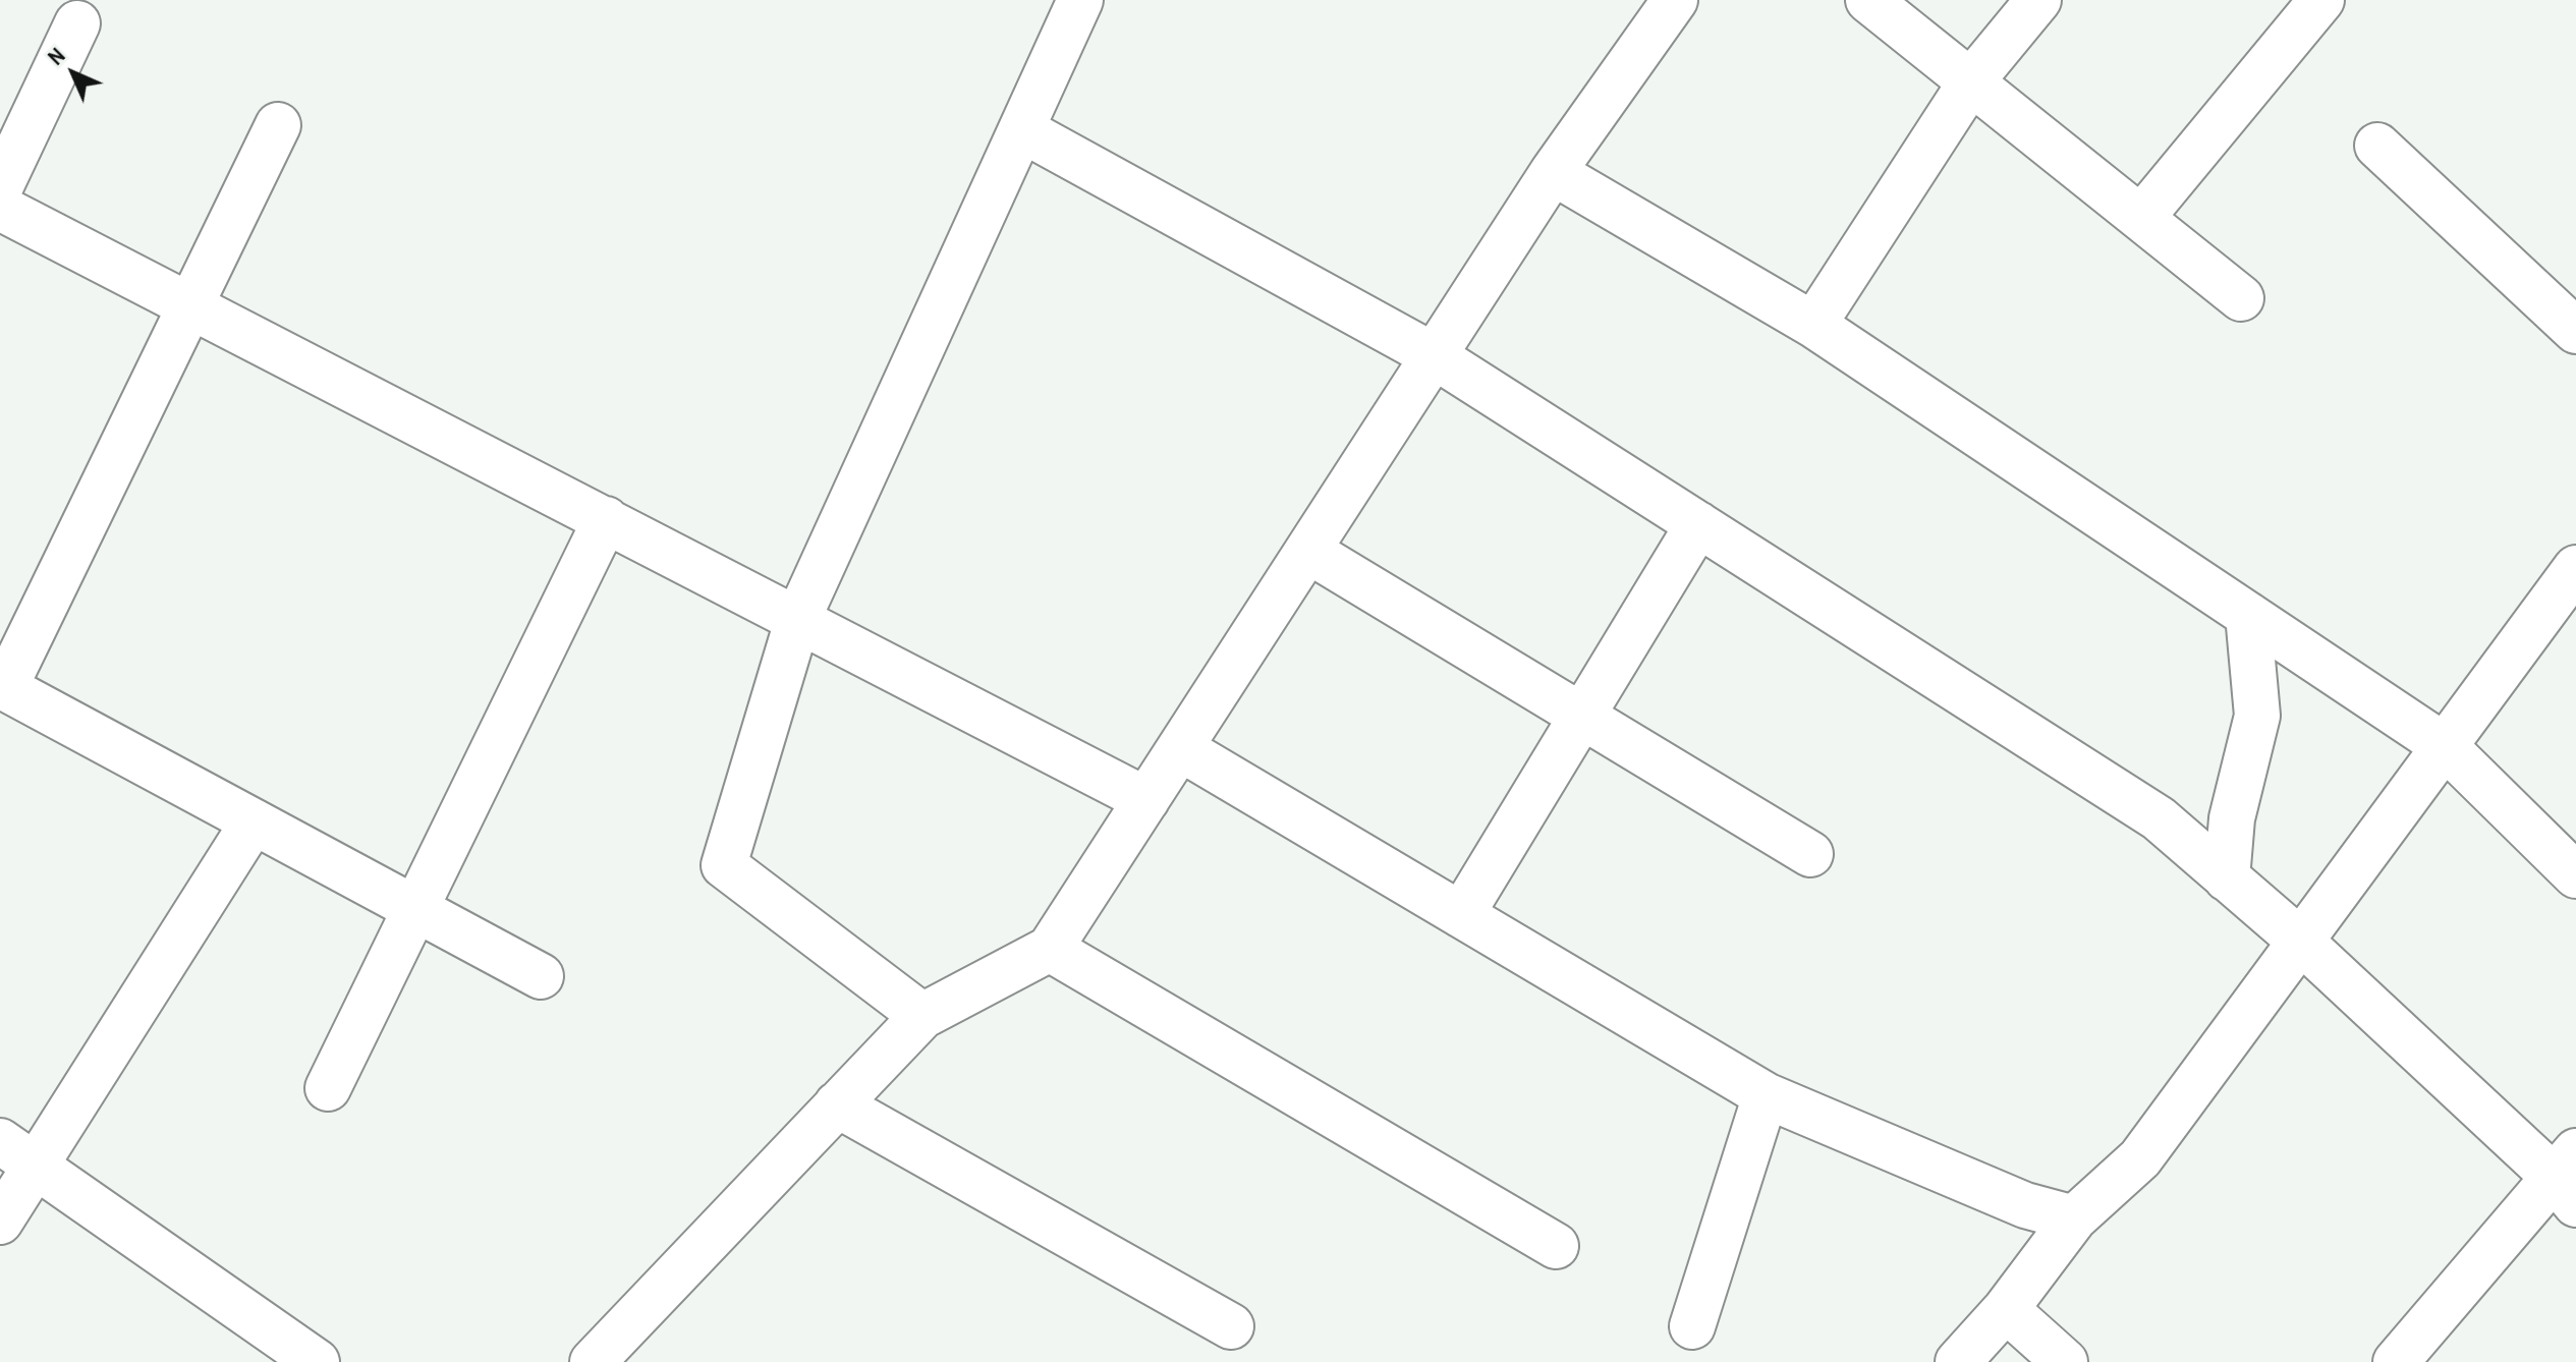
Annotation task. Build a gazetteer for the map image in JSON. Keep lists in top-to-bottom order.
{
  "north": "top left"
}
